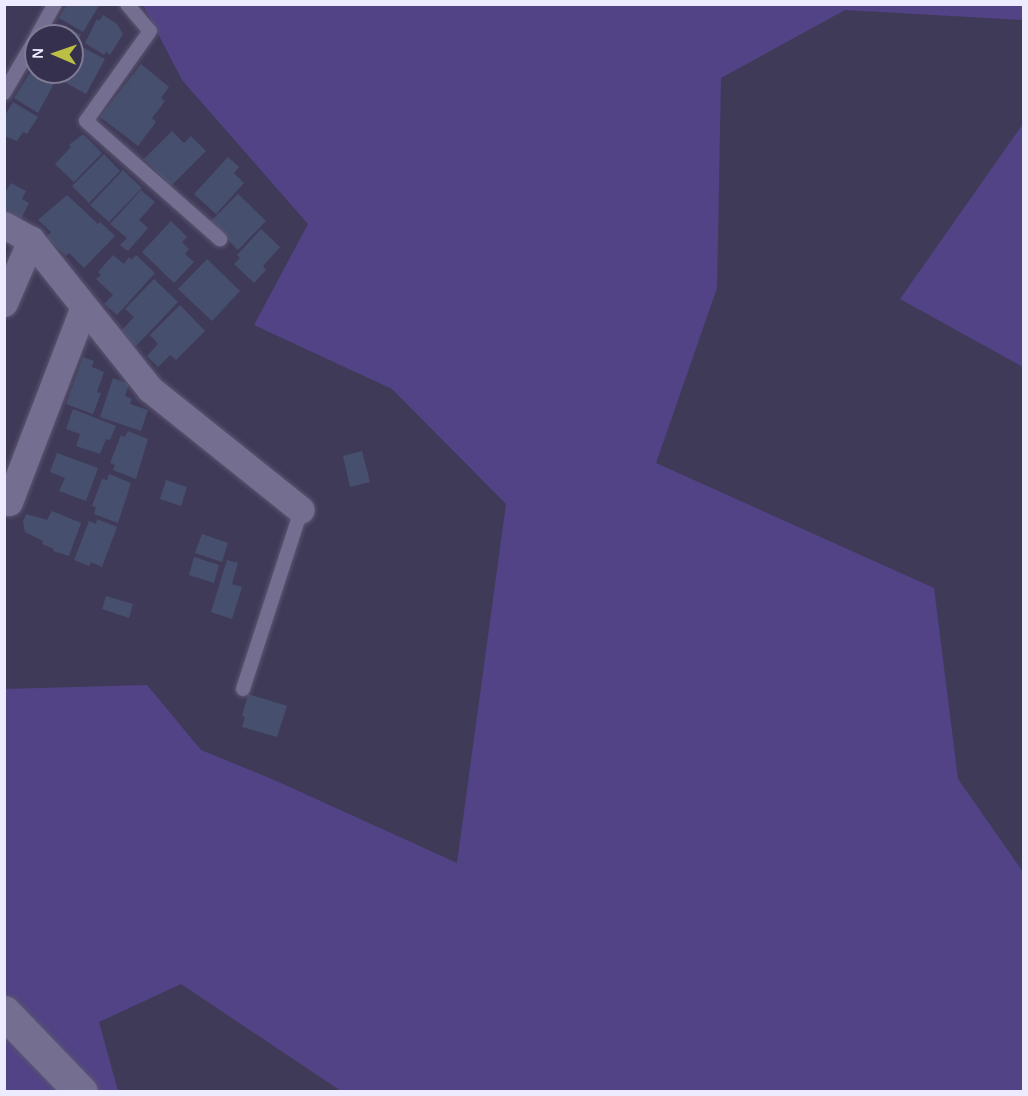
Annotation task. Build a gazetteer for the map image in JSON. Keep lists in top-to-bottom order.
{
  "north": "left"
}
